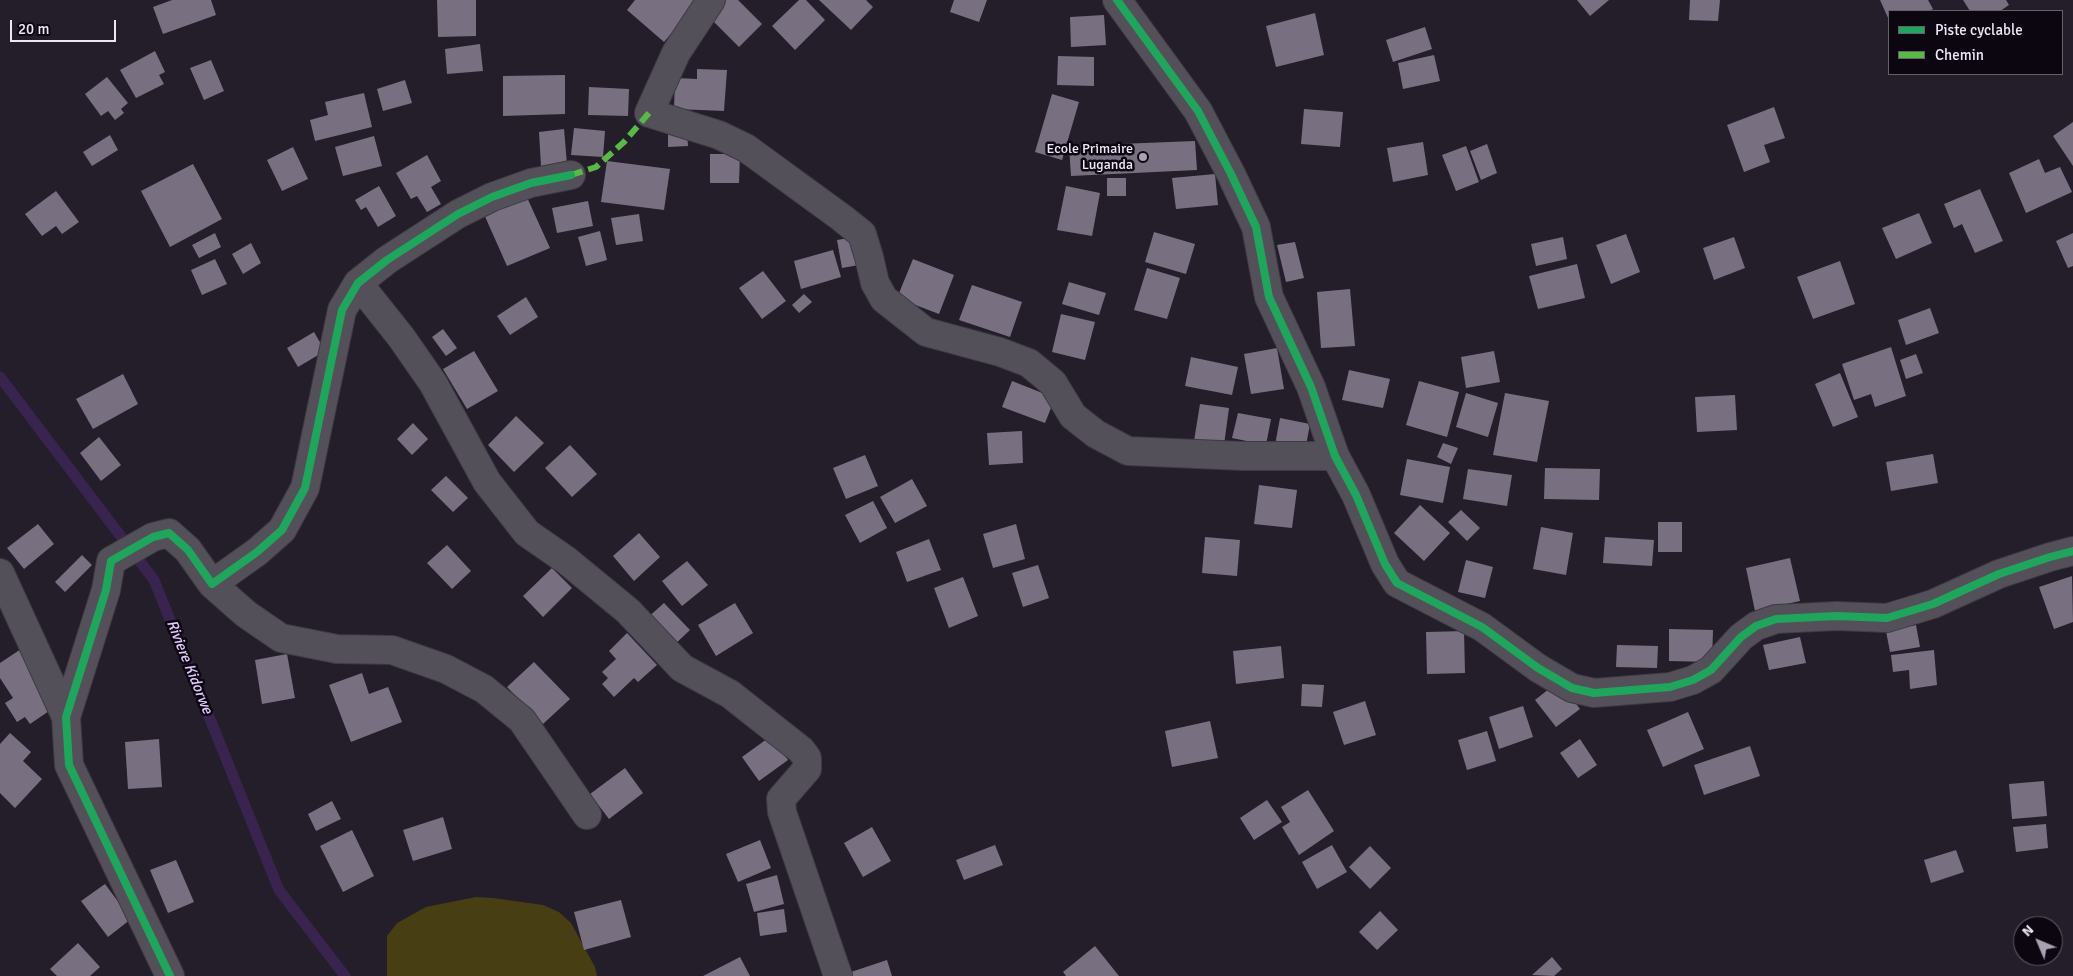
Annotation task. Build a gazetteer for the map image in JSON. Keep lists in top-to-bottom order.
{
  "water": ["Riviere Kidorwe"],
  "places": ["Ecole Primaire Luganda"],
  "legend": ["Piste cyclable", "Chemin"],
  "scale_bar": "20 m",
  "north": "top left"
}
